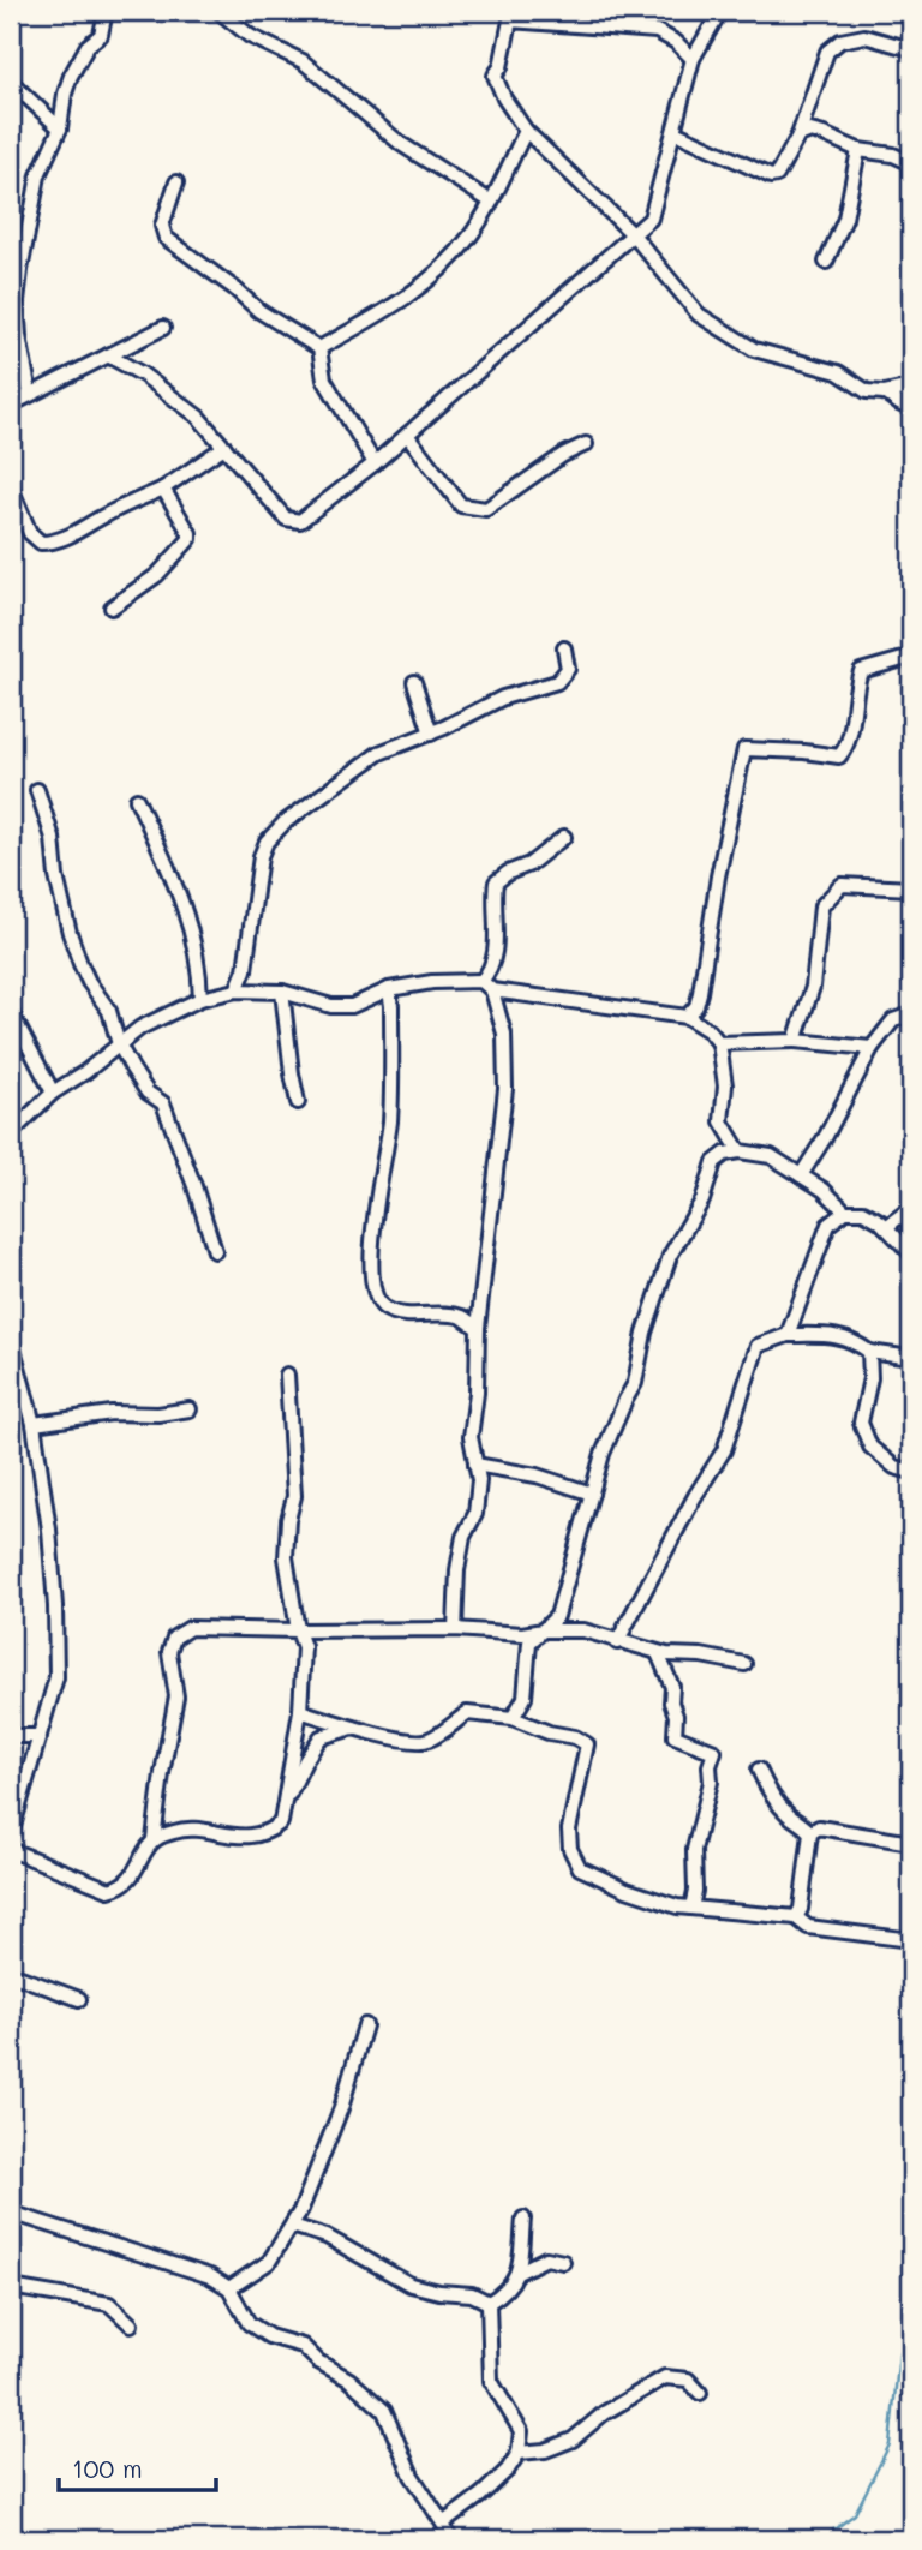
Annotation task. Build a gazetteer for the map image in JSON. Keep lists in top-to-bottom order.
{
  "scale_bar": "100 m"
}
